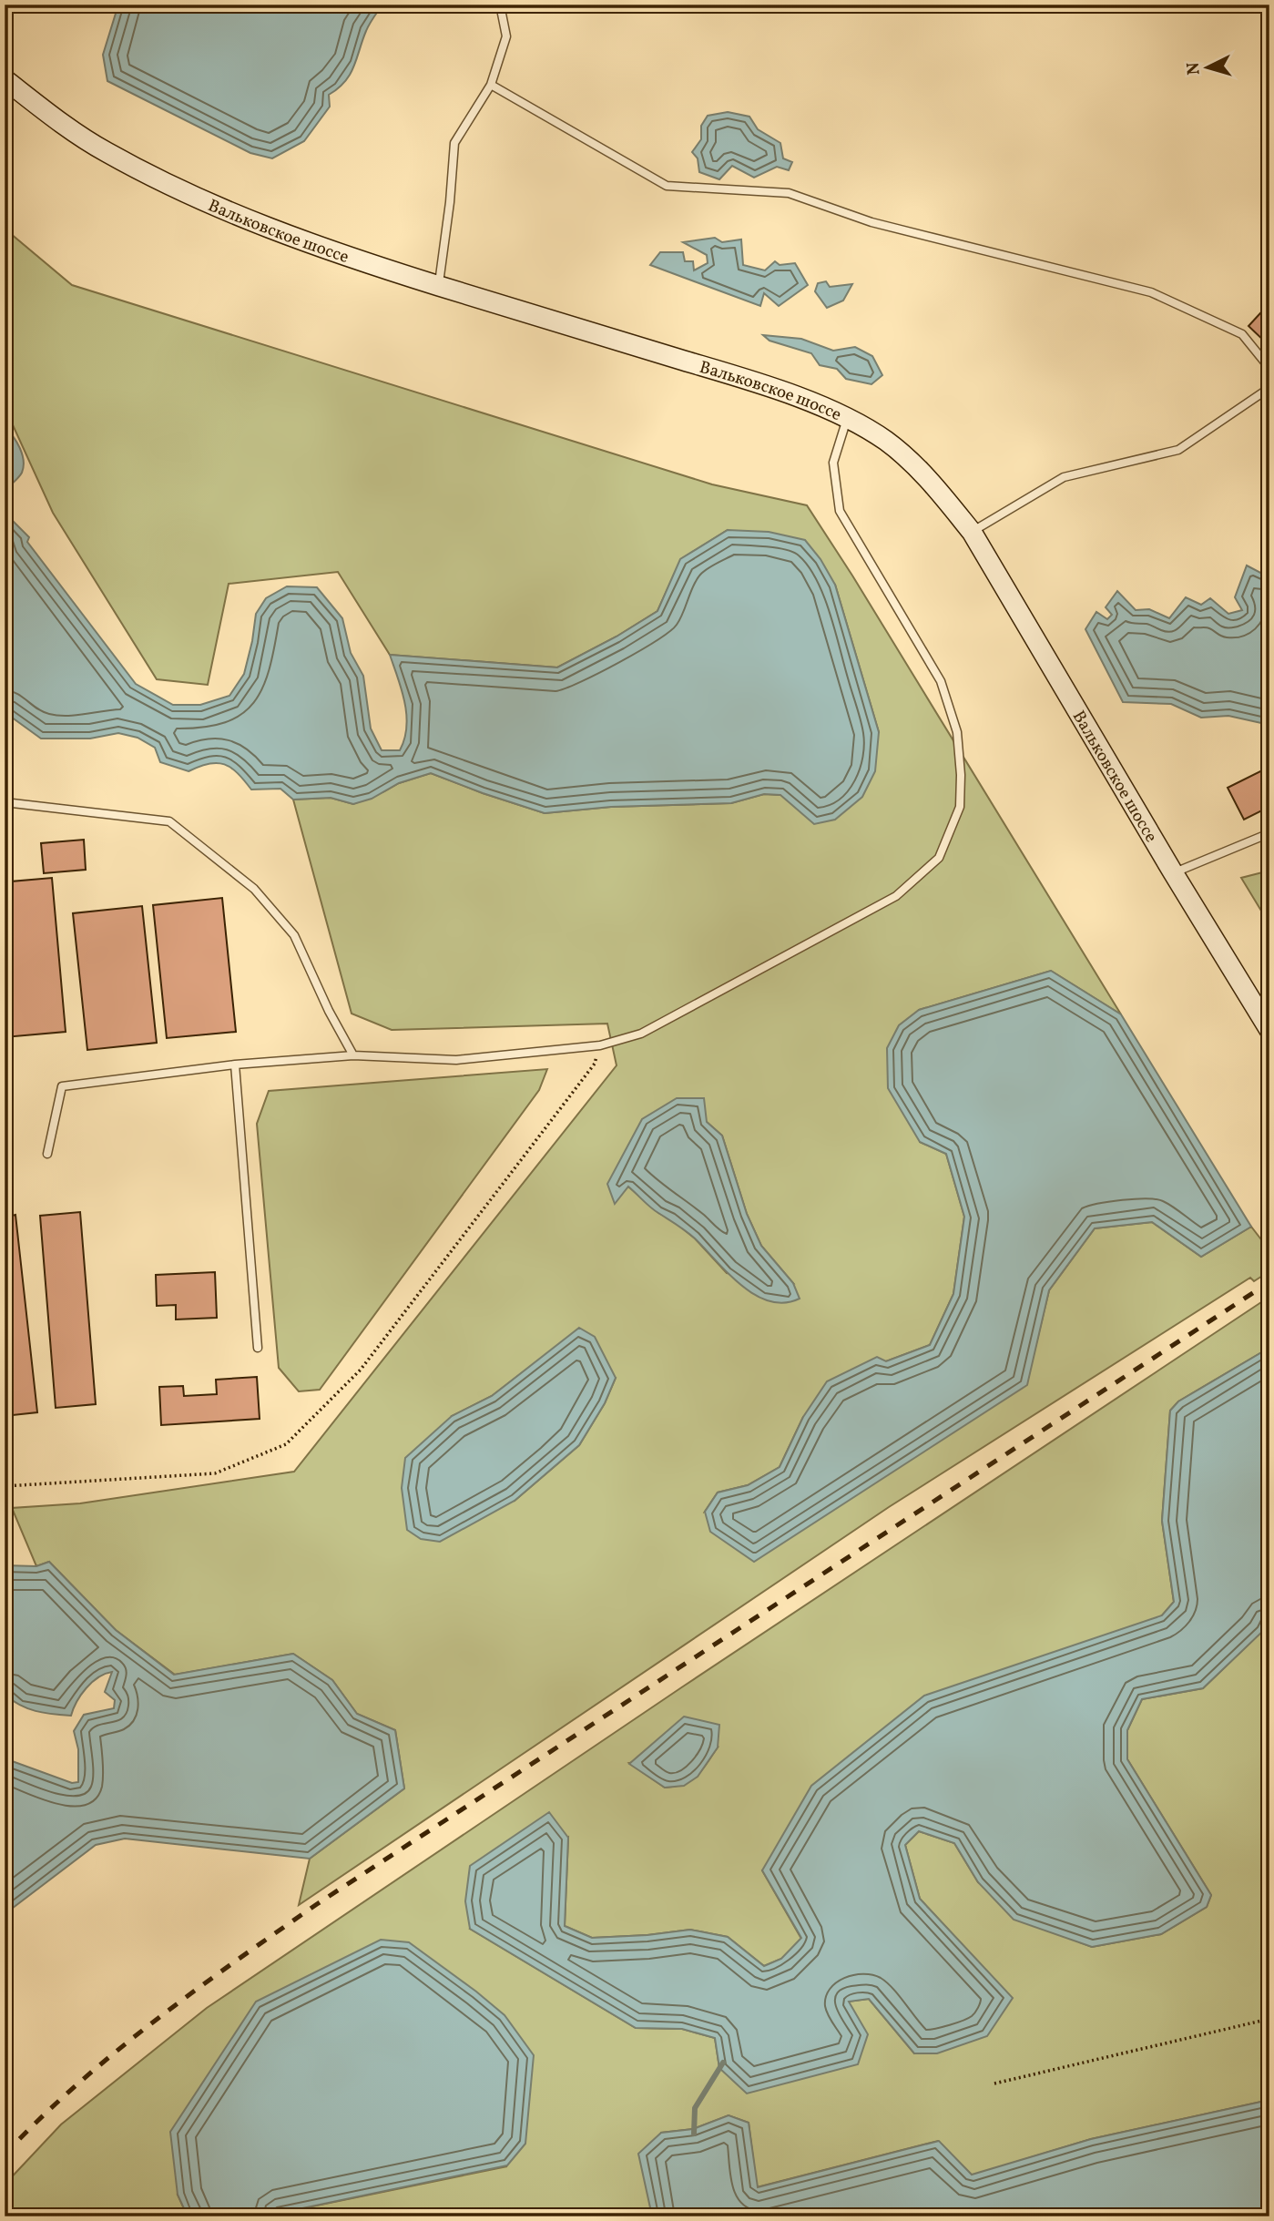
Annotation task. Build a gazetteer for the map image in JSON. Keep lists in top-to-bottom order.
{
  "streets": {
    "main road": ["Вальковское шоссе"]
  },
  "north": "left"
}
